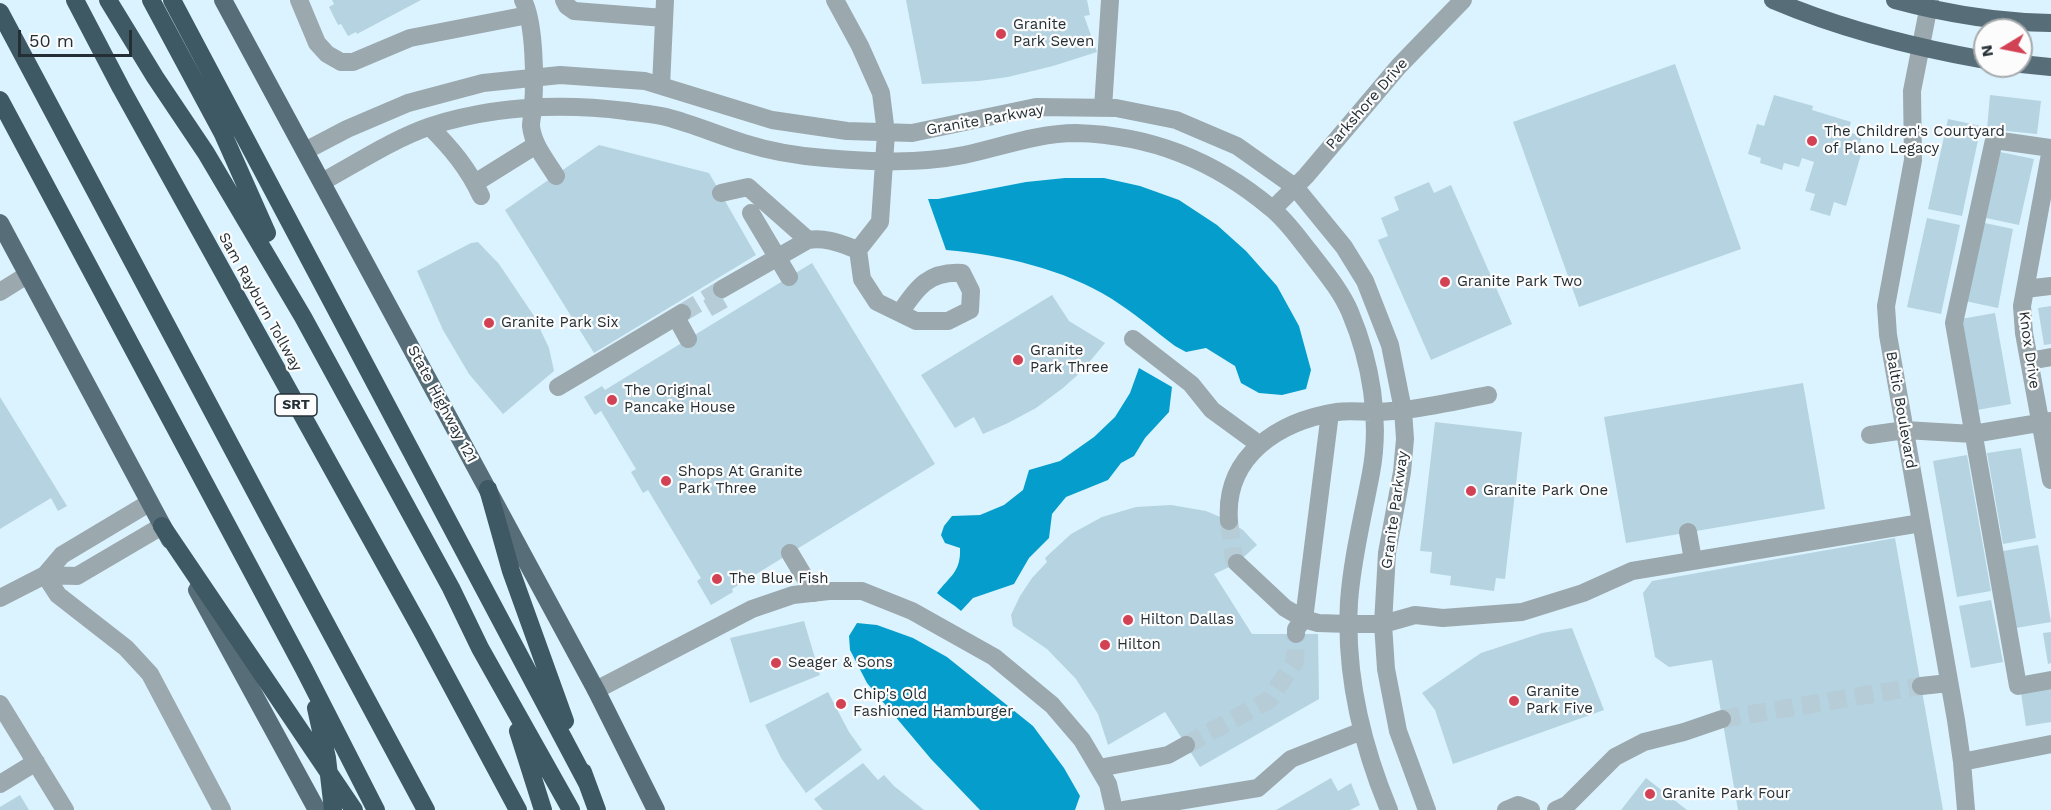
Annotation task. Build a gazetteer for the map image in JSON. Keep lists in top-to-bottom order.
{
  "streets": {
    "highway": ["Sam Rayburn Tollway", "SRT"],
    "main road": ["State Highway 121"],
    "street": [
      "Parkshore Drive",
      "Granite Parkway",
      "Knox Drive",
      "Baltic Boulevard"
    ]
  },
  "crossings": [
    ["Parkshore Drive", "Granite Parkway"],
    ["Granite Parkway", "State Highway 121"]
  ],
  "places": [
    "Granite Park Seven",
    "The Children's Courtyard of Plano Legacy",
    "Granite Park Two",
    "Granite Park Six",
    "Granite Park Three",
    "The Original Pancake House",
    "Shops At Granite Park Three",
    "Granite Park One",
    "The Blue Fish",
    "Hilton Dallas",
    "Hilton",
    "Seager & Sons",
    "Granite Park Five",
    "Chip's Old Fashioned Hamburger",
    "Granite Park Four"
  ],
  "scale_bar": "50 m",
  "north": "left"
}
